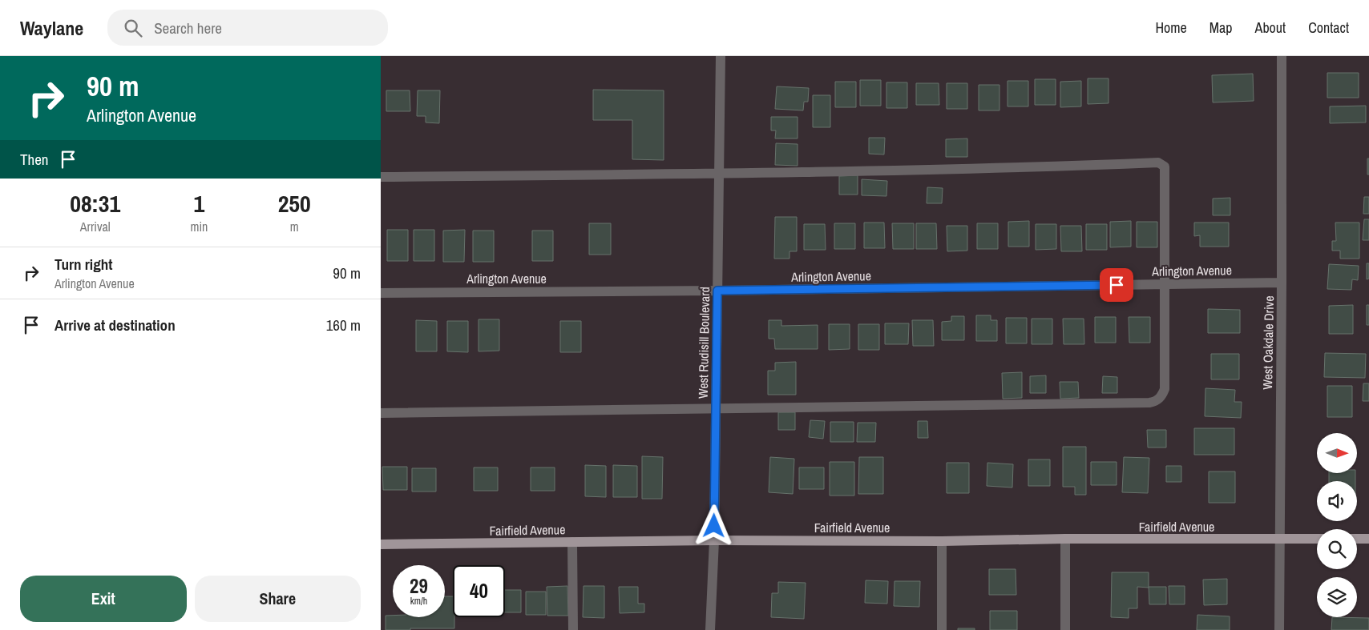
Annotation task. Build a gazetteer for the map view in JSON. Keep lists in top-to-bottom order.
{
  "streets": {
    "main road": ["Fairfield Avenue"],
    "street": ["Arlington Avenue", "West Rudisill Boulevard", "West Oakdale Drive"]
  },
  "crossings": [
    ["Arlington Avenue", "West Rudisill Boulevard"],
    ["Arlington Avenue", "West Oakdale Drive"],
    ["West Rudisill Boulevard", "Fairfield Avenue"],
    ["West Oakdale Drive", "Fairfield Avenue"]
  ],
  "north": "right",
  "page": {
    "header": "Waylane",
    "search": "Search here",
    "nav": [
      "Home",
      "Map",
      "About",
      "Contact"
    ],
    "turn": ["90 m", "Arlington Avenue"],
    "then": "Then",
    "eta": [
      "08:31",
      "Arrival",
      "1",
      "min",
      "250",
      "m"
    ],
    "list": [
      {
        "name": "Turn right",
        "note": "Arlington Avenue",
        "value": "90 m"
      },
      {
        "name": "Arrive at destination",
        "value": "160 m"
      }
    ],
    "speed": "29 km/h",
    "limit": "40",
    "buttons": ["Exit", "Share"]
  }
}
